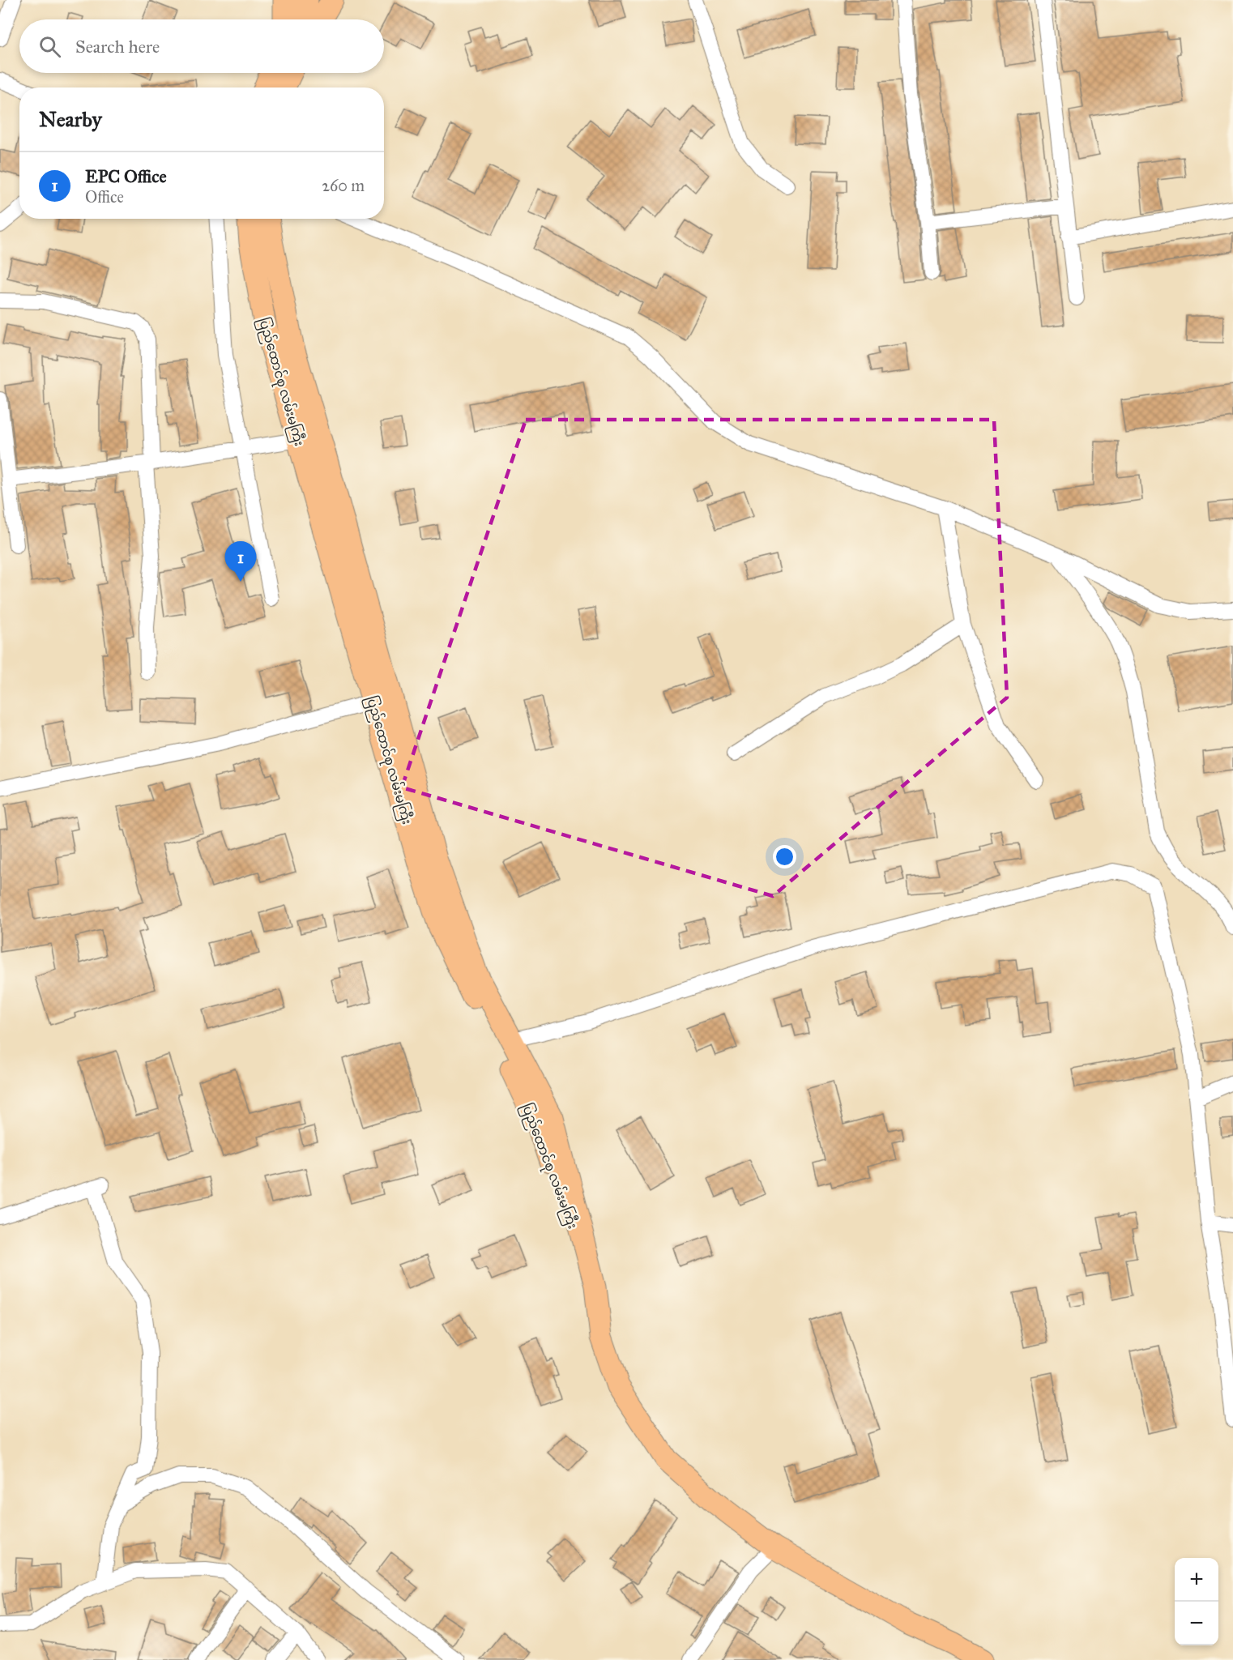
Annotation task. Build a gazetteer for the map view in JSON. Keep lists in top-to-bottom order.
{
  "streets": {
    "main road": ["ပြည်ထောင်စု လမ်းမကြီး"]
  },
  "page": {
    "search": "Search here",
    "heading": "Nearby",
    "list": [
      {
        "mark": "1",
        "name": "EPC Office",
        "note": "Office",
        "value": "260 m"
      }
    ],
    "pins": "1",
    "map_buttons": ["+", "−"]
  }
}
